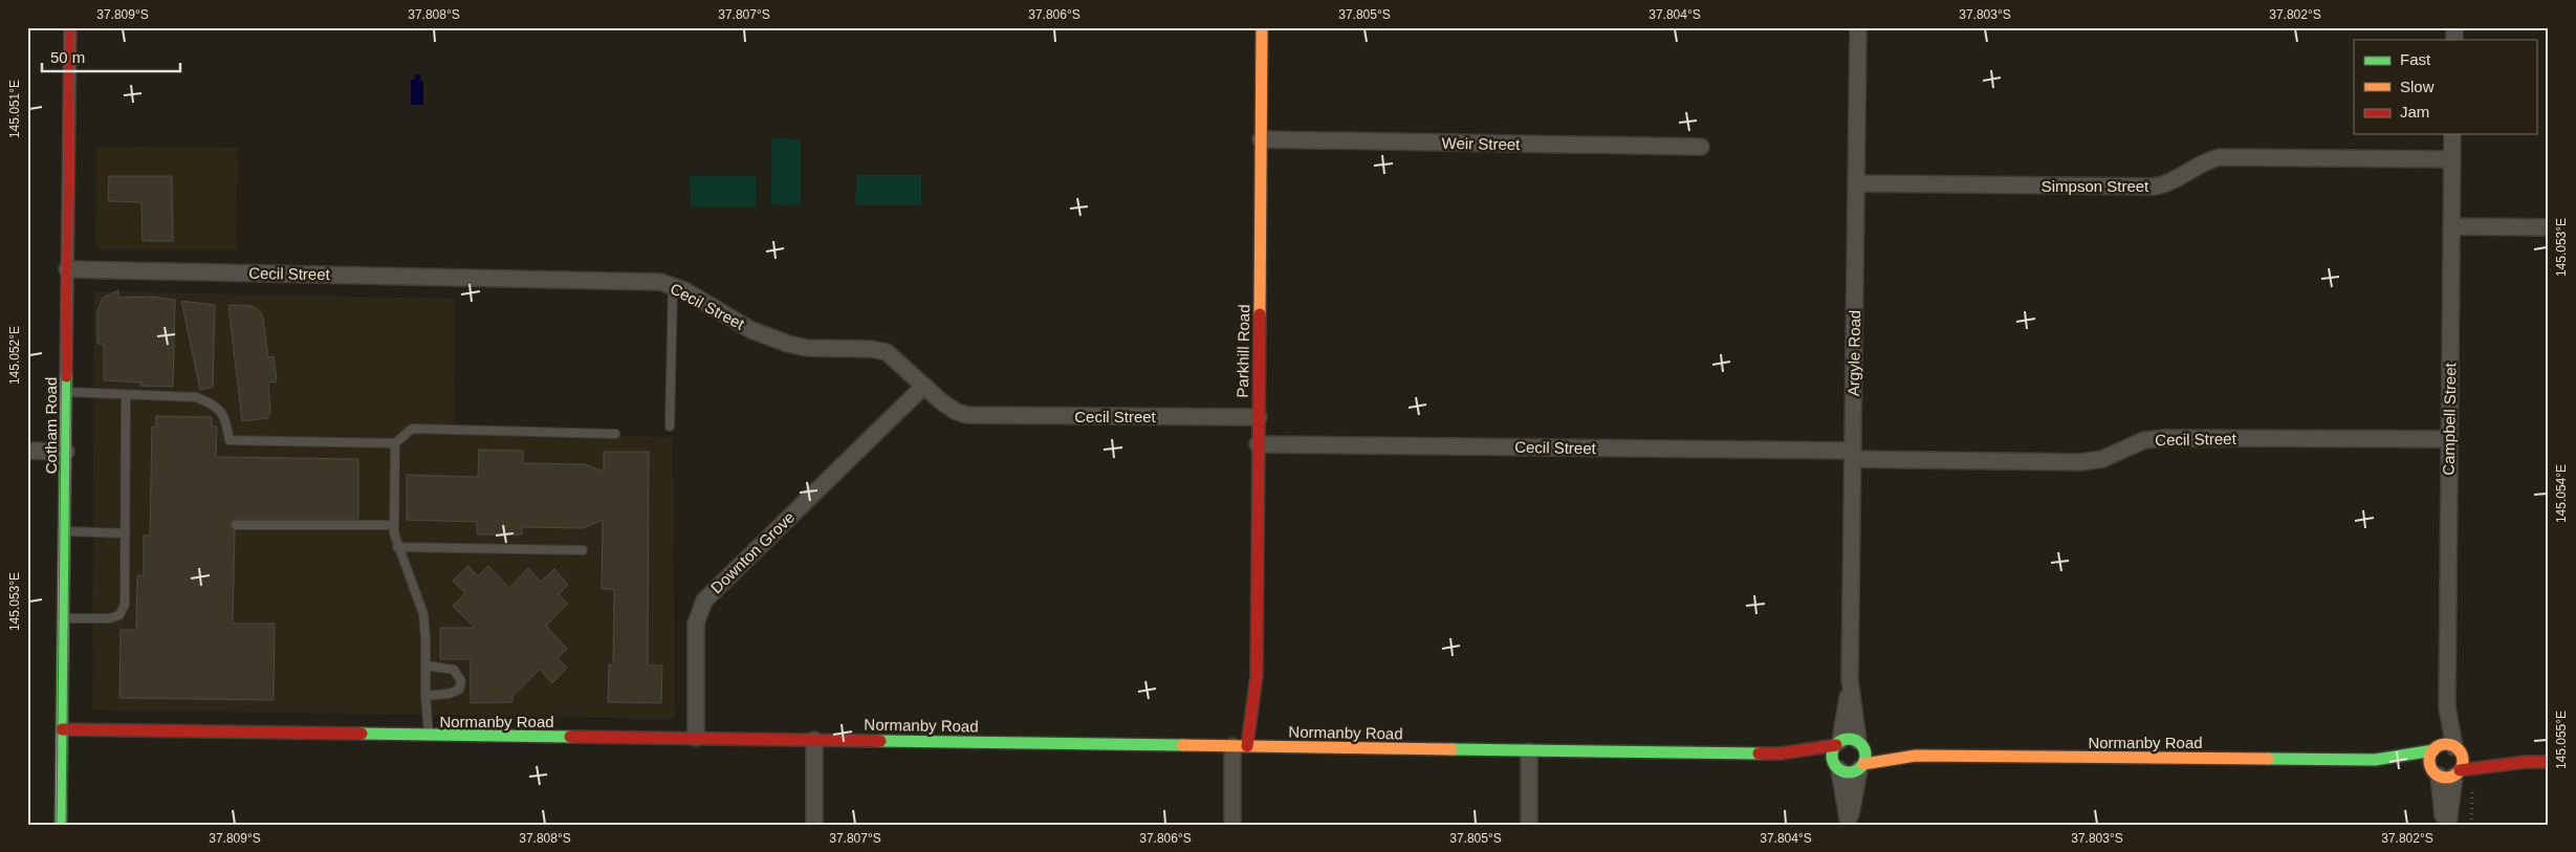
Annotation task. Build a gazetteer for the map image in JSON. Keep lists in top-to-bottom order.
{
  "streets": {
    "street": [
      "Weir Street",
      "Simpson Street",
      "Cecil Street",
      "Parkhill Road",
      "Argyle Road",
      "Campbell Street",
      "Cotham Road",
      "Downton Grove",
      "Normanby Road"
    ]
  },
  "crossings": [
    ["Weir Street", "Parkhill Road"],
    ["Simpson Street", "Argyle Road"],
    ["Simpson Street", "Campbell Street"],
    ["Cecil Street", "Parkhill Road"],
    ["Cecil Street", "Argyle Road"],
    ["Cecil Street", "Campbell Street"],
    ["Cecil Street", "Cotham Road"],
    ["Cecil Street", "Downton Grove"],
    ["Parkhill Road", "Normanby Road"],
    ["Argyle Road", "Normanby Road"],
    ["Campbell Street", "Normanby Road"],
    ["Cotham Road", "Normanby Road"],
    ["Downton Grove", "Normanby Road"]
  ],
  "legend": ["Fast", "Slow", "Jam"],
  "scale_bar": "50 m",
  "coordinates": [
    "37.809°S",
    "37.808°S",
    "37.807°S",
    "37.806°S",
    "37.805°S",
    "37.804°S",
    "37.803°S",
    "37.802°S",
    "145.051°E",
    "145.053°E",
    "145.052°E",
    "145.054°E",
    "145.055°E"
  ]
}
